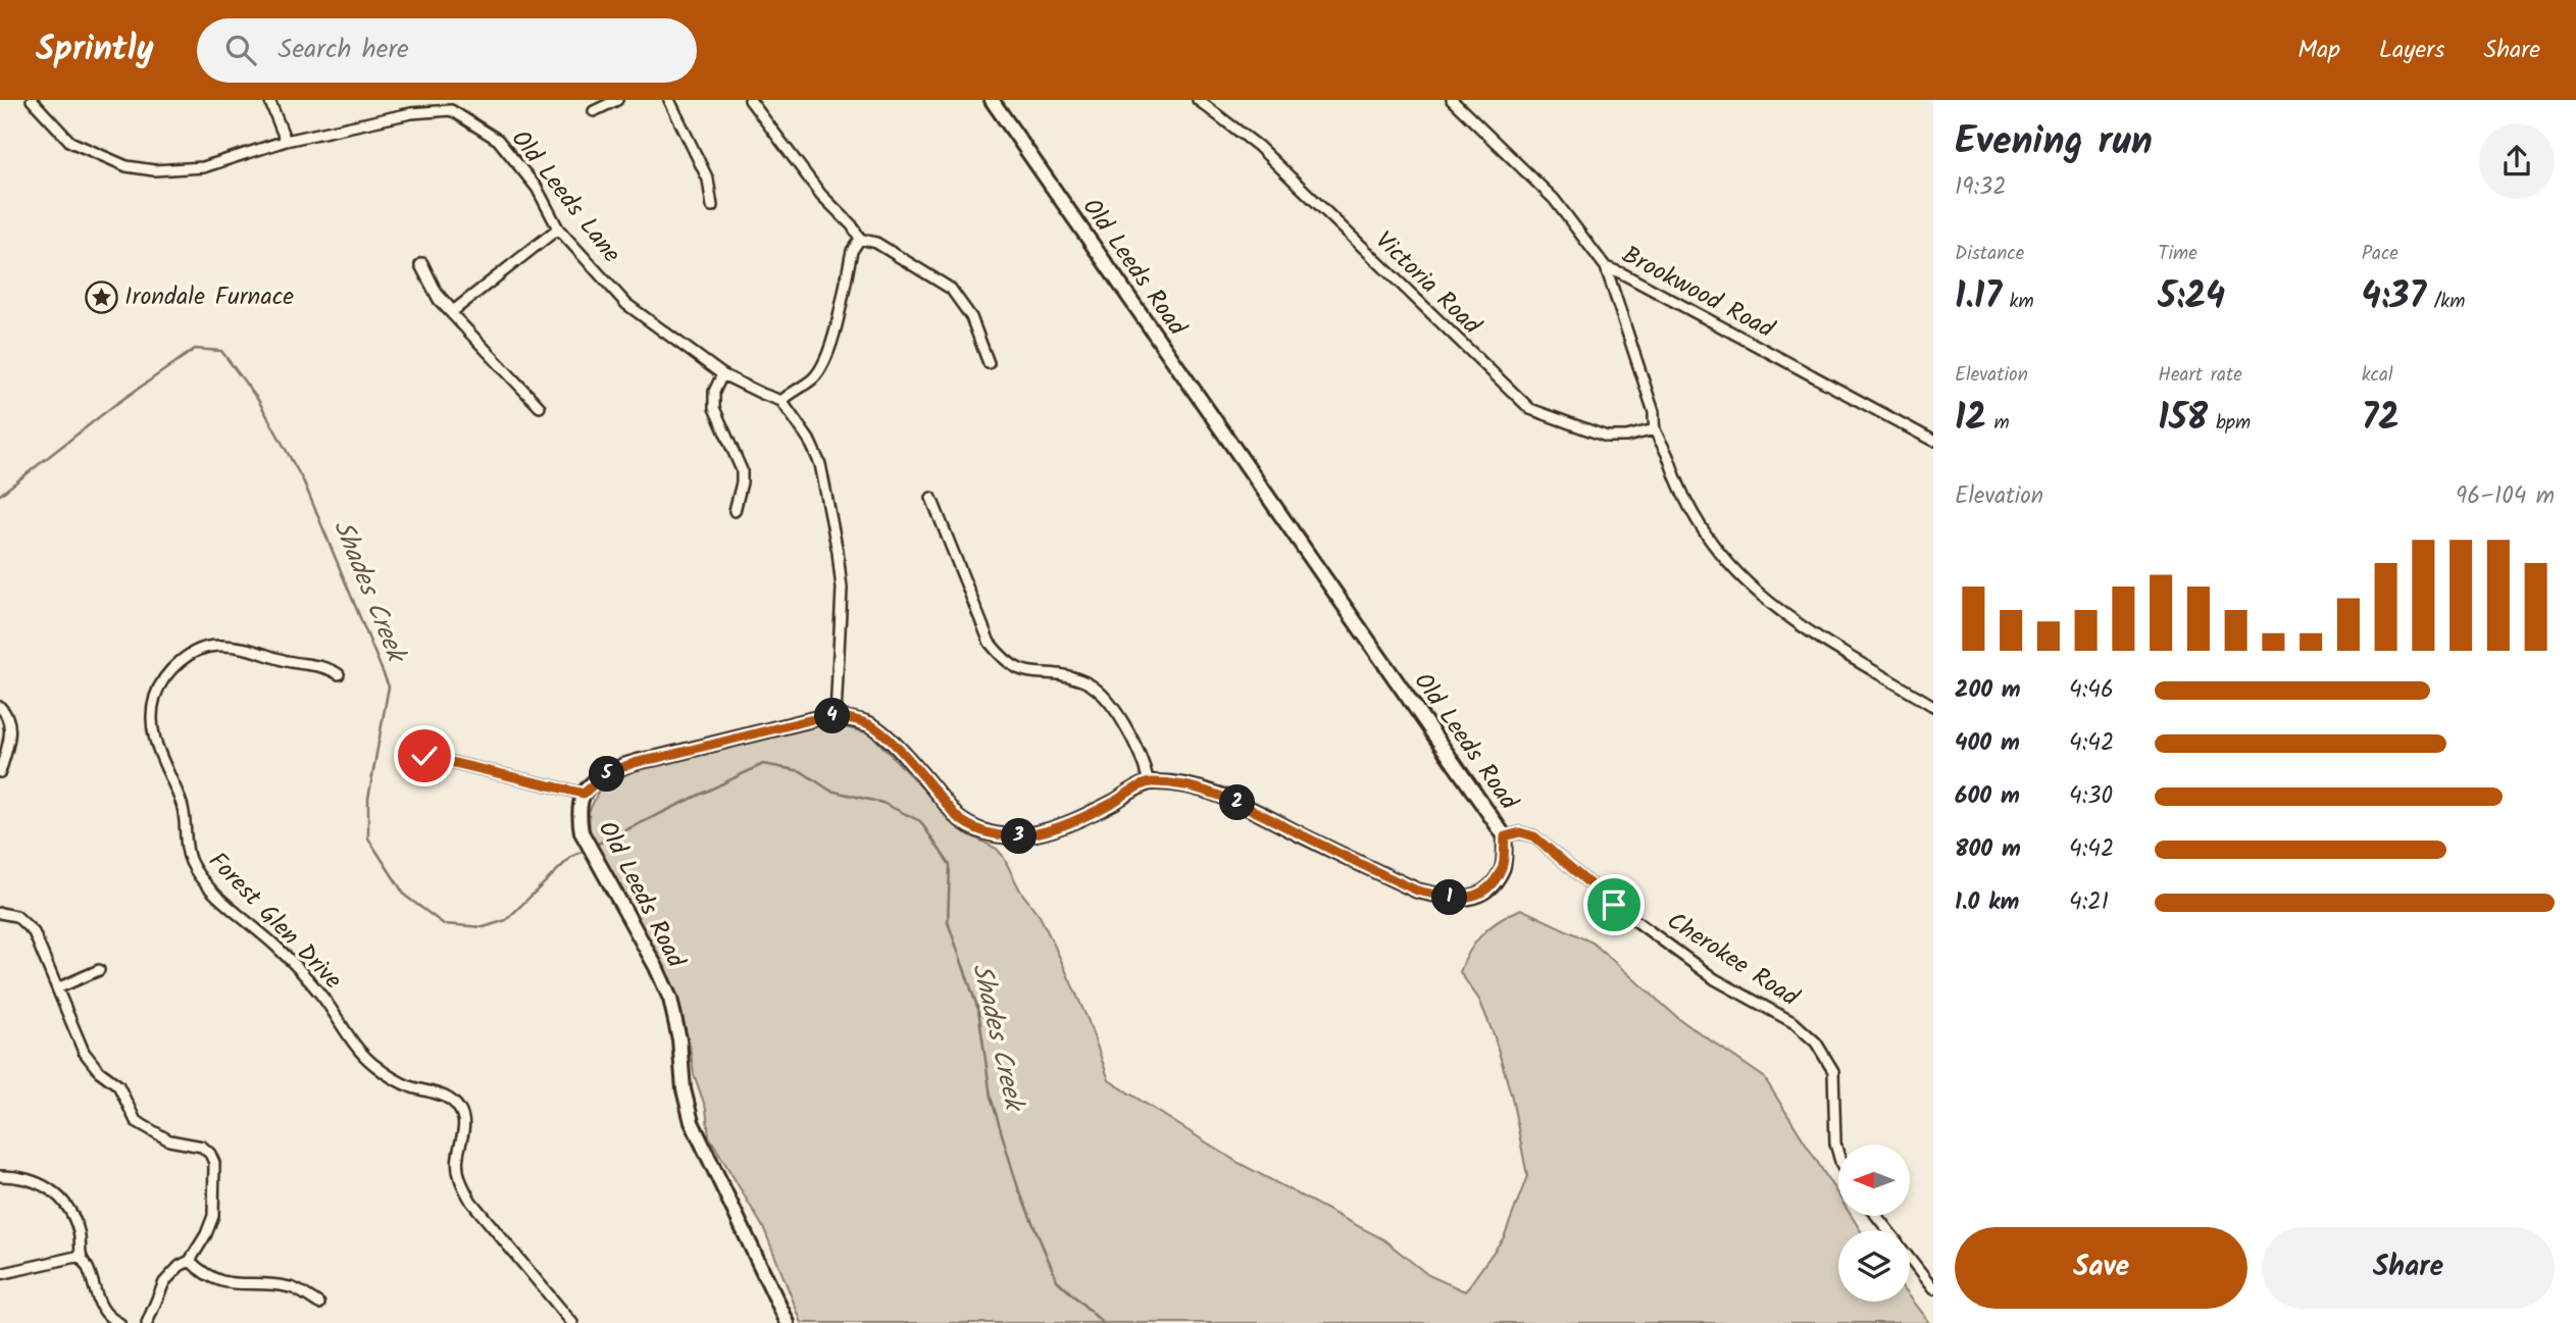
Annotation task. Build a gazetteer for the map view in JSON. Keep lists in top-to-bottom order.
{
  "streets": {
    "main road": ["Old Leeds Road"],
    "street": [
      "Old Leeds Lane",
      "Victoria Road",
      "Brookwood Road",
      "Forest Glen Drive",
      "Cherokee Road"
    ]
  },
  "crossings": [
    ["Old Leeds Road", "Cherokee Road"]
  ],
  "water": ["Shades Creek"],
  "places": {
    "place": ["Irondale Furnace"]
  },
  "north": "left",
  "page": {
    "header": "Sprintly",
    "search": "Search here",
    "nav": ["Map", "Layers", "Share"],
    "heading": ["Evening run", "19:32"],
    "stats": [
      ["Distance", "1.17 km"],
      ["Time", "5:24"],
      ["Pace", "4:37 /km"],
      ["Elevation", "12 m"],
      ["Heart rate", "158 bpm"],
      ["kcal", "72"]
    ],
    "chart": ["Elevation", "96–104 m"],
    "list": [
      {
        "name": "200 m",
        "note": "4:46"
      },
      {
        "name": "400 m",
        "note": "4:42"
      },
      {
        "name": "600 m",
        "note": "4:30"
      },
      {
        "name": "800 m",
        "note": "4:42"
      },
      {
        "name": "1.0 km",
        "note": "4:21"
      }
    ],
    "pins": [
      "4",
      "5",
      "2",
      "3",
      "1"
    ],
    "buttons": ["Save", "Share"]
  }
}
